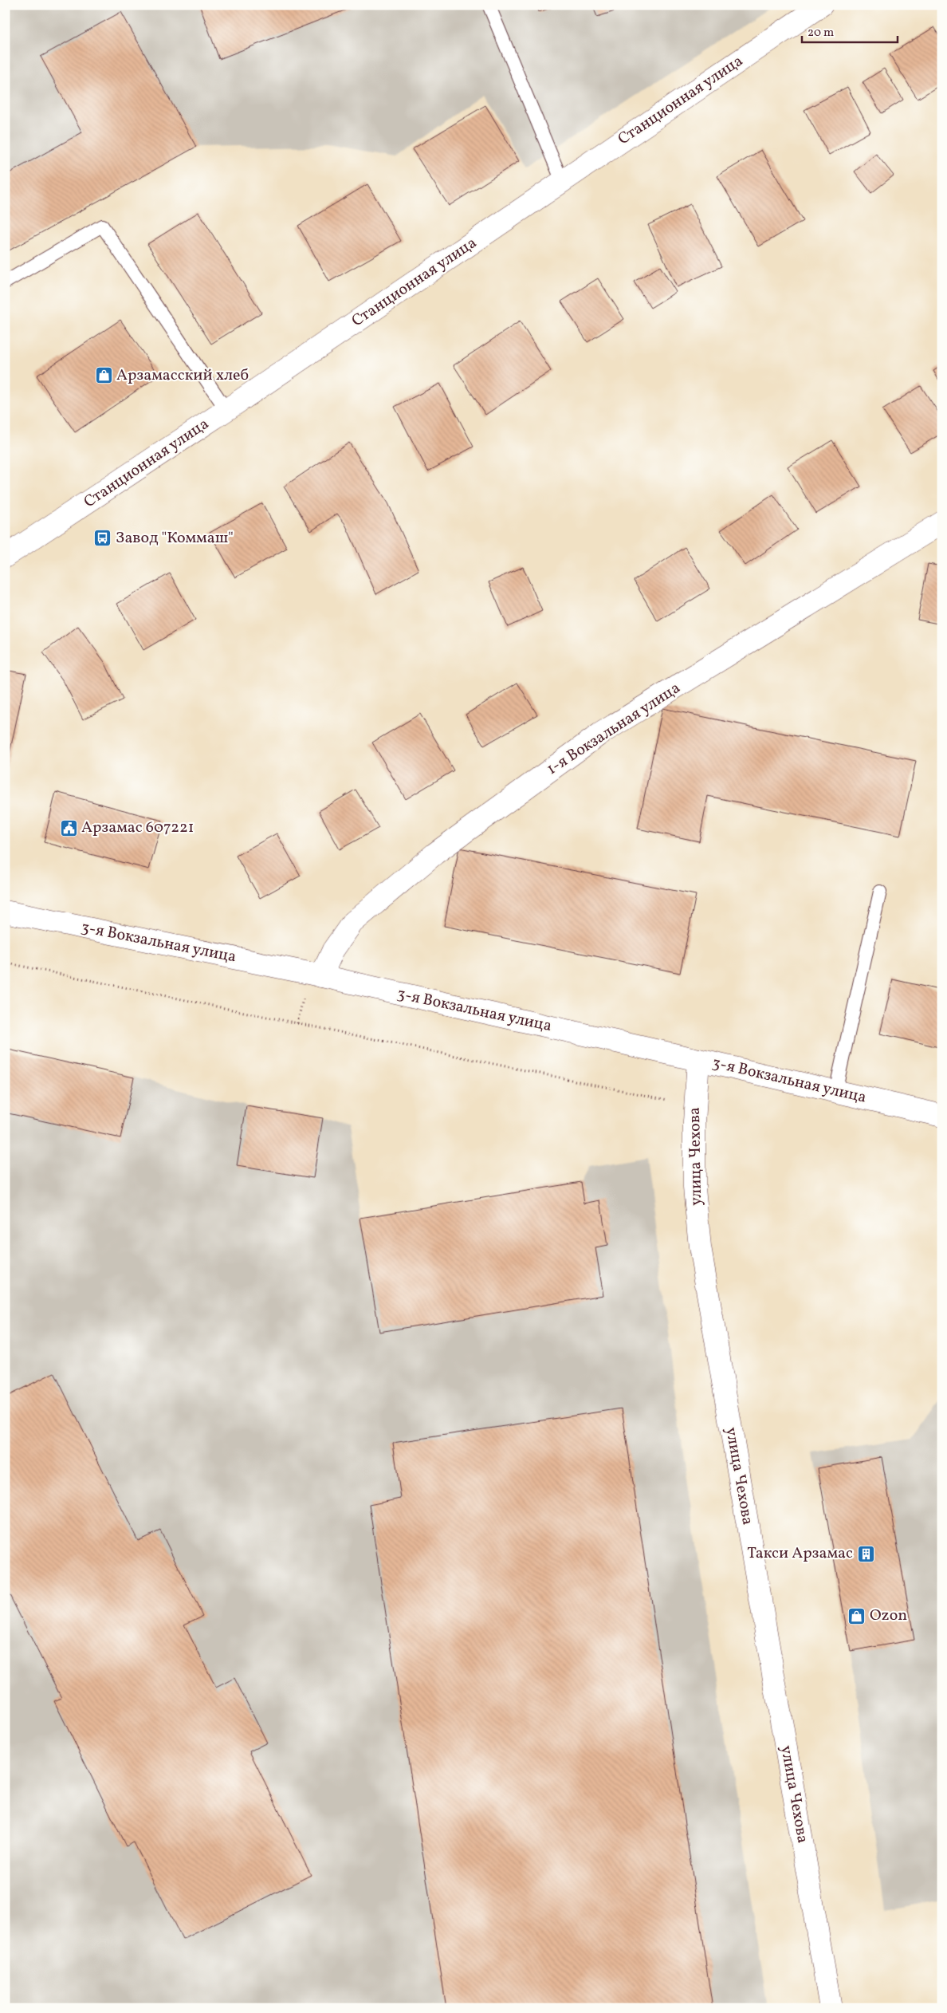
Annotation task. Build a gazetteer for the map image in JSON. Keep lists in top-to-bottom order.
{
  "streets": {
    "street": [
      "Станционная улица",
      "1-я Вокзальная улица",
      "3-я Вокзальная улица",
      "улица Чехова"
    ]
  },
  "crossings": [
    ["1-я Вокзальная улица", "3-я Вокзальная улица"],
    ["3-я Вокзальная улица", "улица Чехова"]
  ],
  "places": {
    "shop": ["Арзамасский хлеб", "Ozon"],
    "bus stop": ["Завод \"Коммаш\""],
    "public building": ["Арзамас 607221"],
    "building": ["Такси Арзамас"]
  },
  "scale_bar": "20 m"
}
